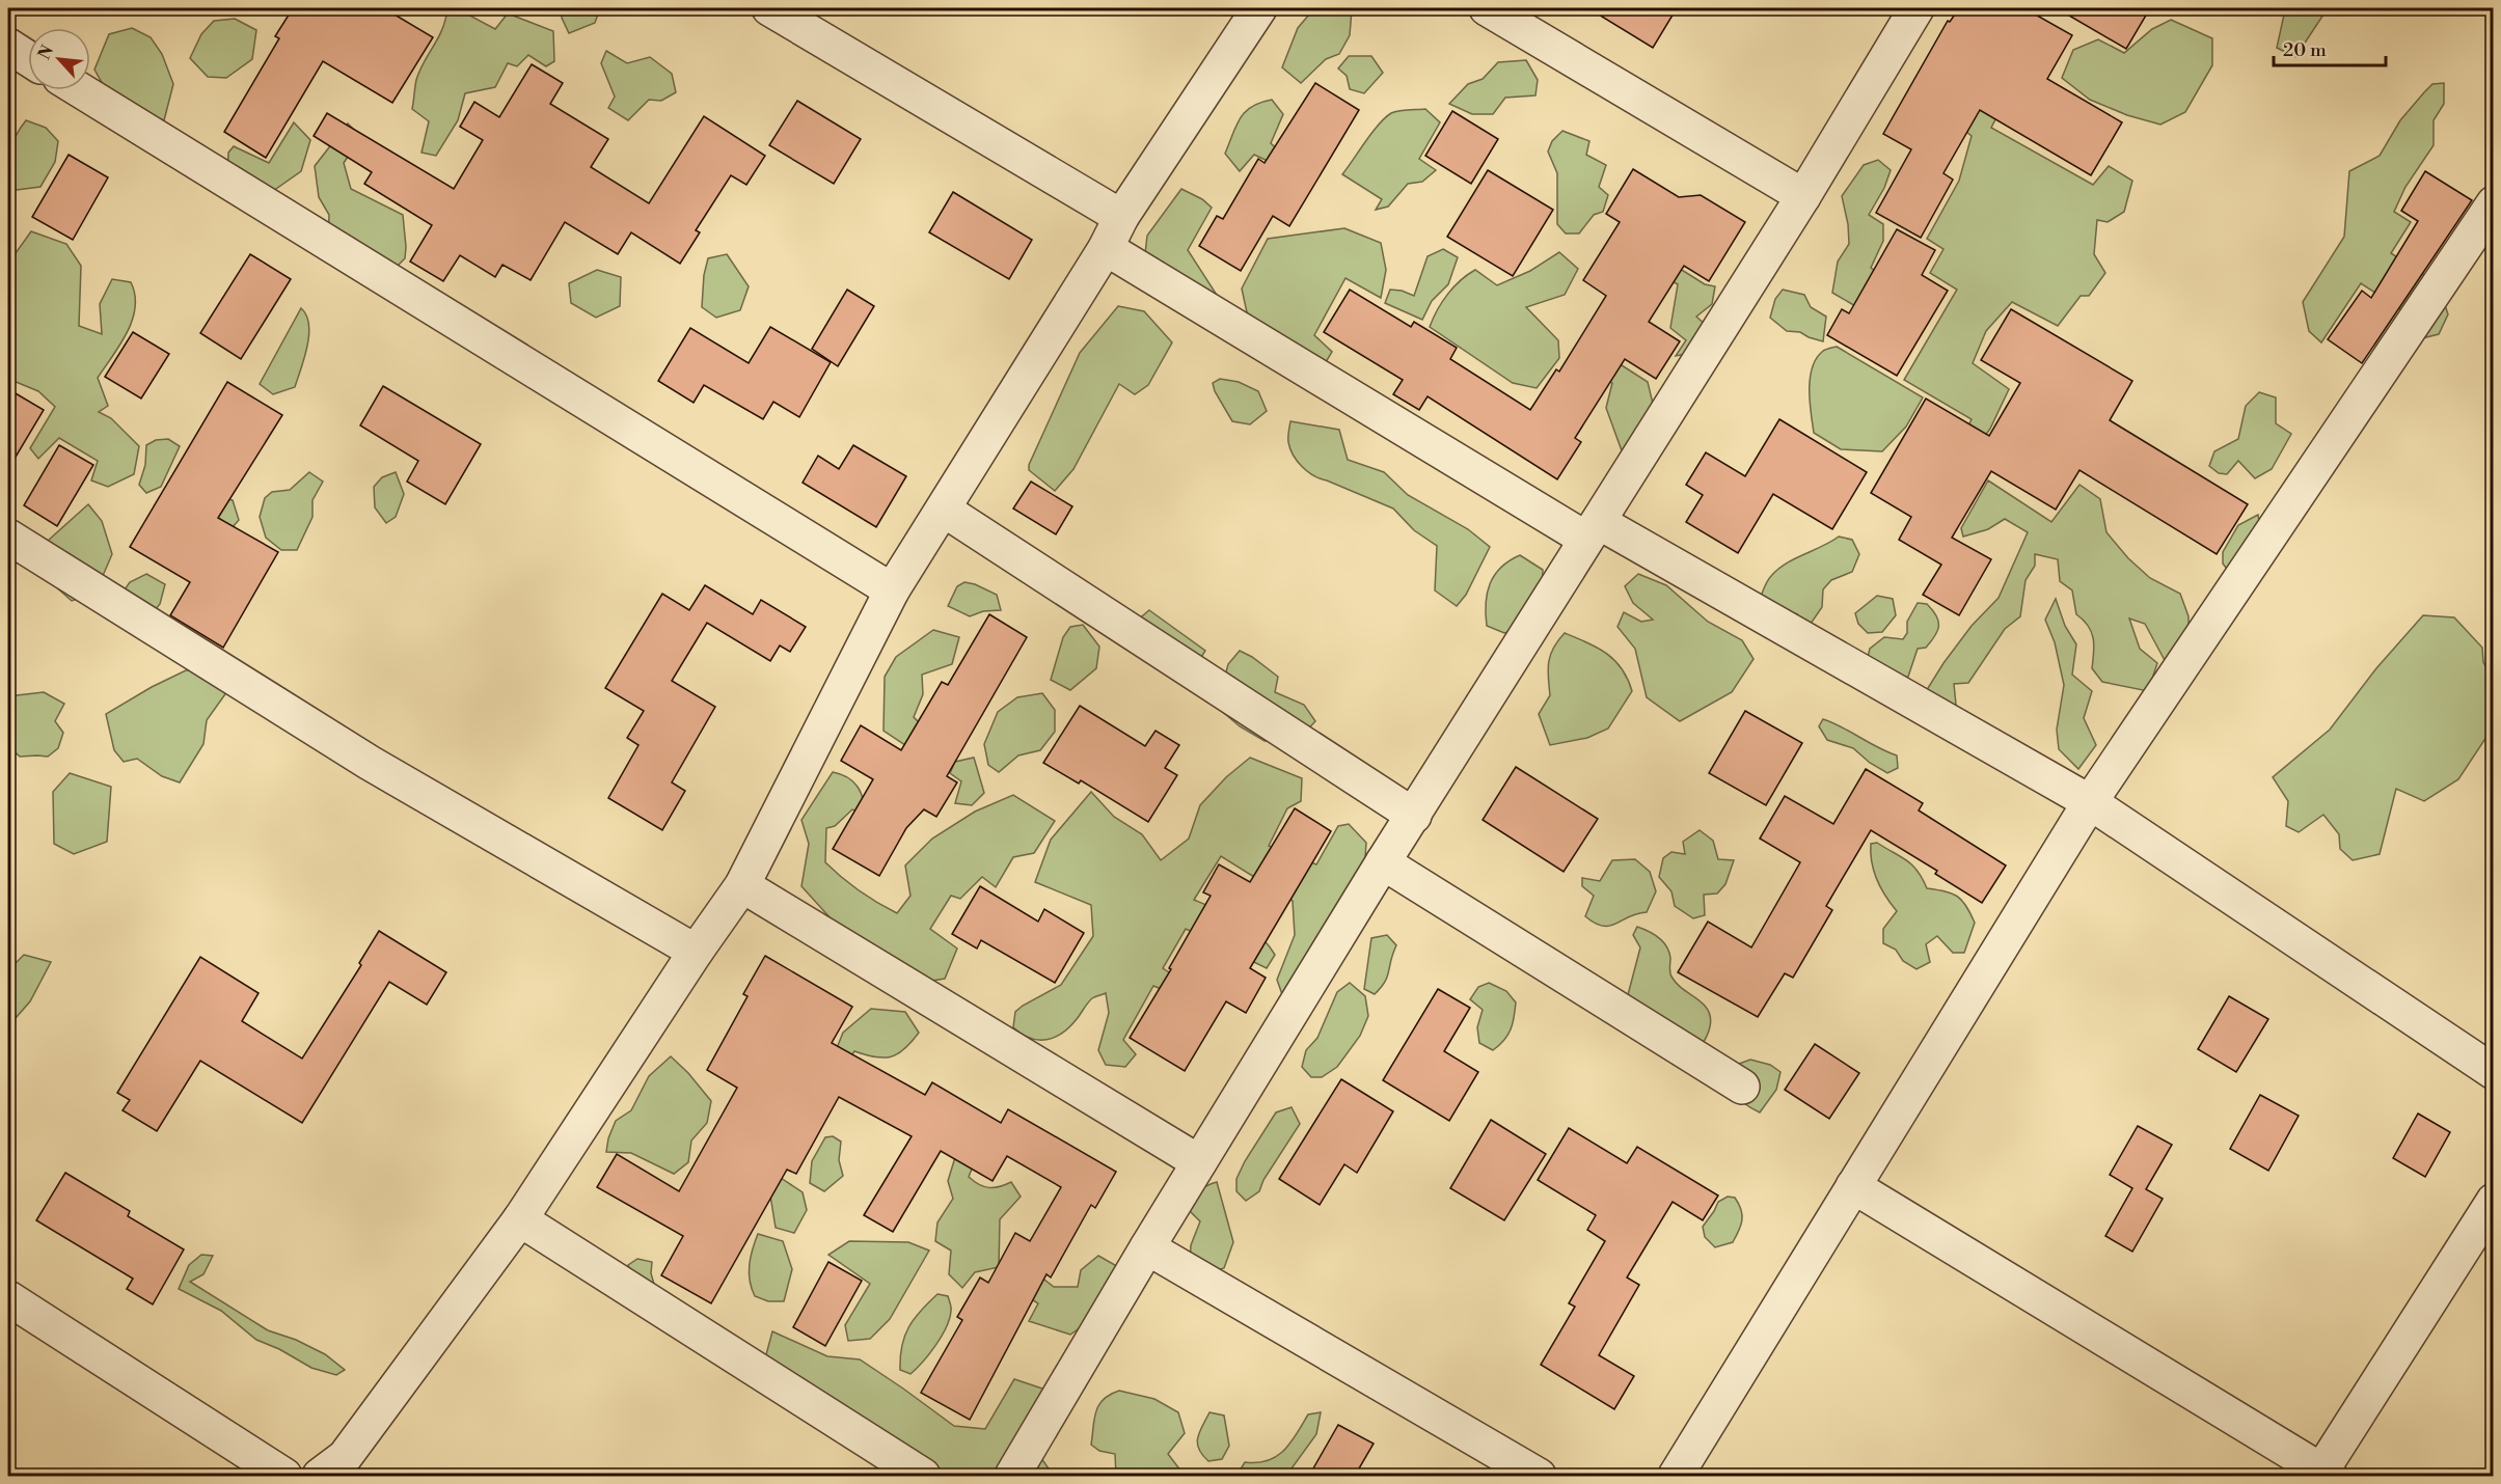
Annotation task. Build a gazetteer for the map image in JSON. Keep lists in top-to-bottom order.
{
  "scale_bar": "20 m",
  "north": "top left"
}
